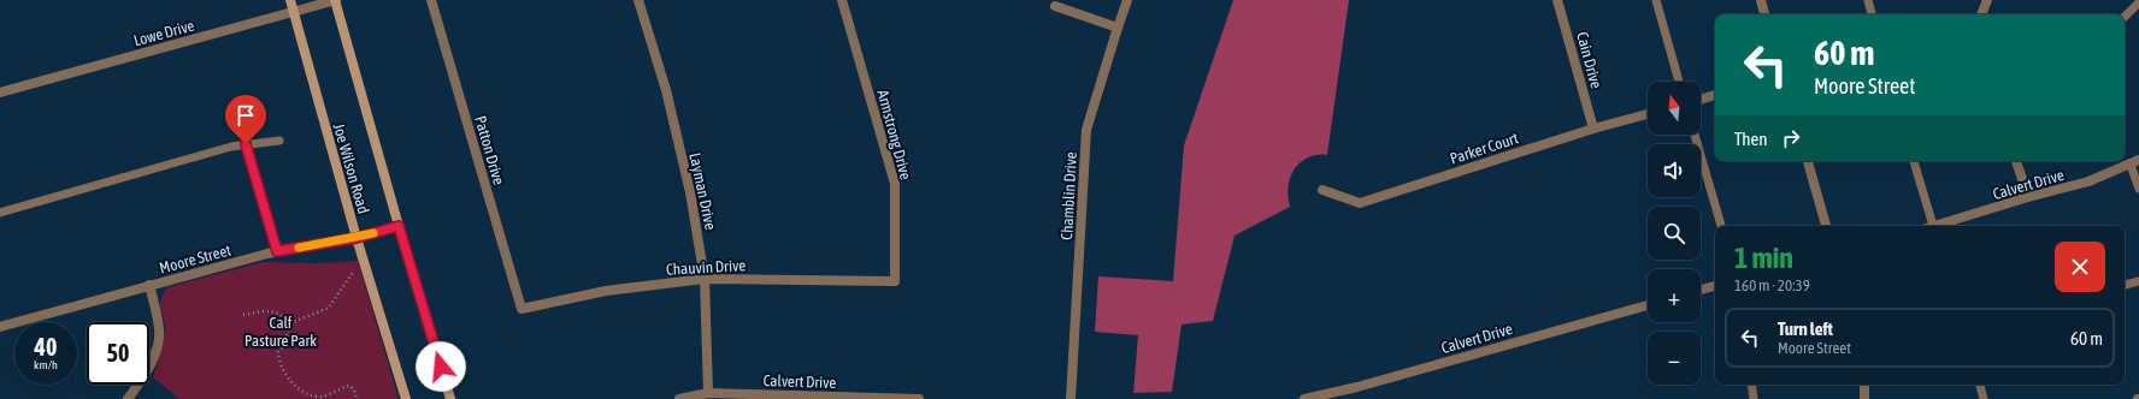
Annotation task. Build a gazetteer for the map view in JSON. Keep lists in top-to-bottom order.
{
  "streets": {
    "main road": ["Joe Wilson Road"],
    "street": [
      "Lowe Drive",
      "Cain Drive",
      "Armstrong Drive",
      "Parker Court",
      "Patton Drive",
      "Calvert Drive",
      "Layman Drive",
      "Chamblin Drive",
      "Moore Street",
      "Chauvin Drive"
    ]
  },
  "crossings": [
    ["Lowe Drive", "Joe Wilson Road"],
    ["Cain Drive", "Parker Court"],
    ["Armstrong Drive", "Chauvin Drive"],
    ["Patton Drive", "Chauvin Drive"],
    ["Joe Wilson Road", "Moore Street"],
    ["Calvert Drive", "Layman Drive"],
    ["Layman Drive", "Chauvin Drive"]
  ],
  "parks": ["Calf Pasture Park"],
  "north": "top",
  "page": {
    "turn": ["60 m", "Moore Street"],
    "map_buttons": ["+", "−"],
    "then": "Then",
    "heading": ["1 min", "160 m · 20:39"],
    "list": [
      {
        "name": "Turn left",
        "note": "Moore Street",
        "value": "60 m"
      }
    ],
    "speed": "40 km/h",
    "limit": "50"
  }
}
